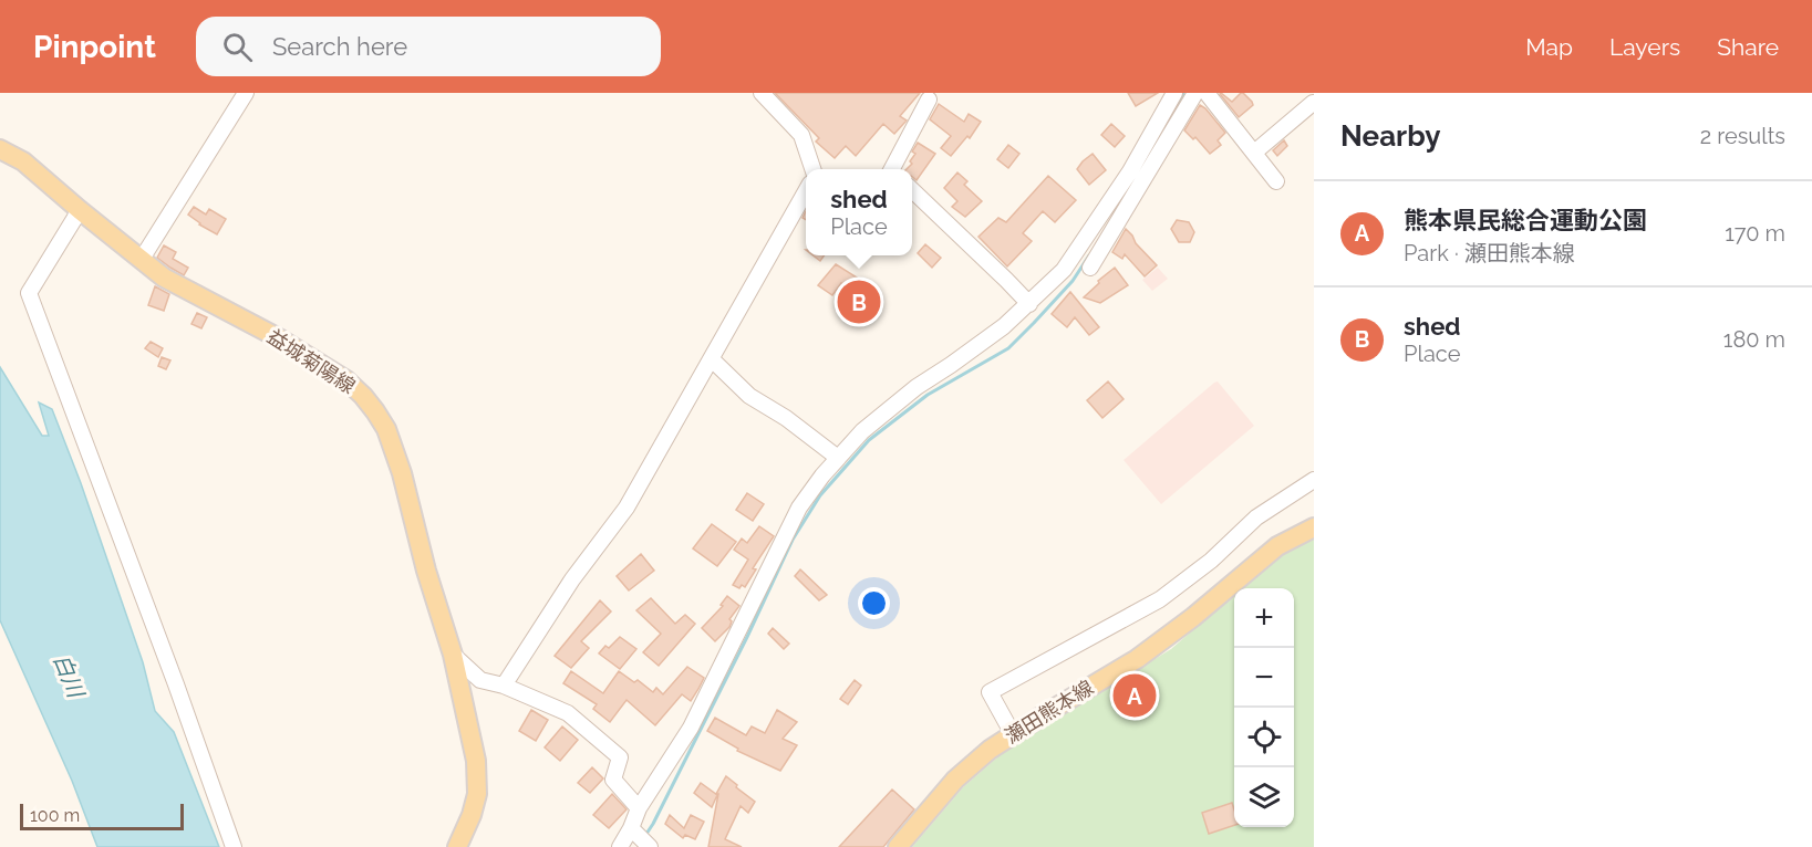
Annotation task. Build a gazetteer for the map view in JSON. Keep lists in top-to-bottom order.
{
  "streets": {
    "main road": ["益城菊陽線", "瀬田熊本線"]
  },
  "water": ["白川"],
  "scale_bar": "100 m",
  "page": {
    "header": "Pinpoint",
    "search": "Search here",
    "nav": ["Map", "Layers", "Share"],
    "heading": ["Nearby", "2 results"],
    "popup": ["shed", "Place"],
    "list": [
      {
        "mark": "A",
        "name": "熊本県民総合運動公園",
        "note": "Park · 瀬田熊本線",
        "value": "170 m"
      },
      {
        "mark": "B",
        "name": "shed",
        "note": "Place",
        "value": "180 m"
      }
    ],
    "pins": ["B", "A"],
    "map_buttons": ["+", "−"],
    "scale": "100 m"
  }
}
